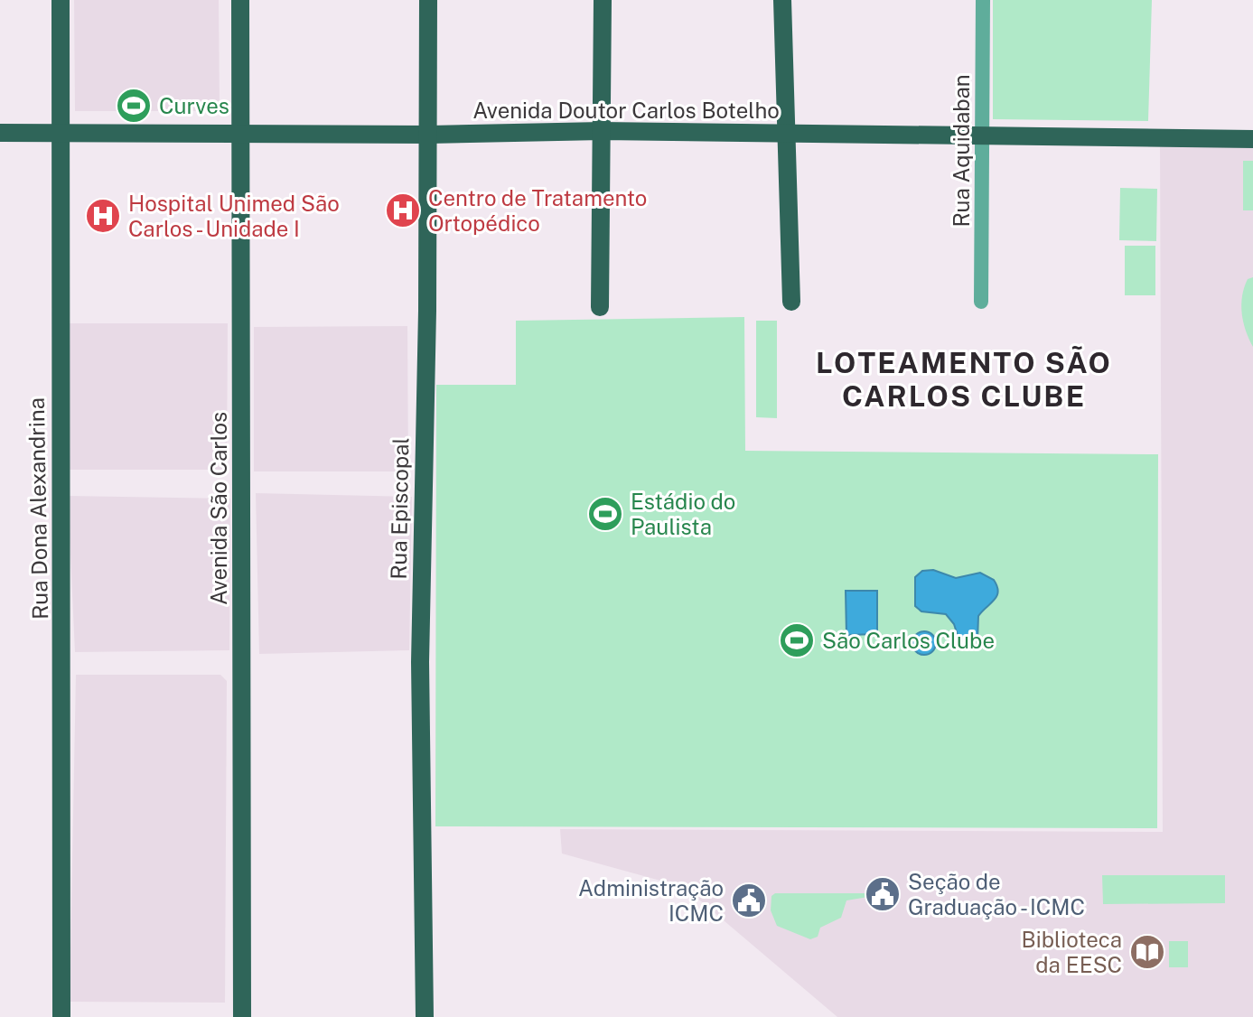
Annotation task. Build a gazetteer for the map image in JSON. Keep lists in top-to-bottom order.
{
  "streets": {
    "main road": [
      "Avenida Doutor Carlos Botelho",
      "Rua Dona Alexandrina",
      "Avenida São Carlos",
      "Rua Episcopal"
    ],
    "street": ["Rua Aquidaban"]
  },
  "crossings": [
    ["Avenida Doutor Carlos Botelho", "Rua Aquidaban"],
    ["Avenida Doutor Carlos Botelho", "Rua Dona Alexandrina"],
    ["Avenida Doutor Carlos Botelho", "Avenida São Carlos"],
    ["Avenida Doutor Carlos Botelho", "Rua Episcopal"]
  ],
  "districts": ["LOTEAMENTO SÃO CARLOS CLUBE"],
  "places": {
    "sports": ["Curves", "Estádio do Paulista", "São Carlos Clube"],
    "hospital": ["Centro de Tratamento Ortopédico", "Hospital Unimed São Carlos - Unidade I"],
    "public building": ["Seção de Graduação - ICMC", "Administração ICMC"],
    "library": ["Biblioteca da EESC"]
  }
}
